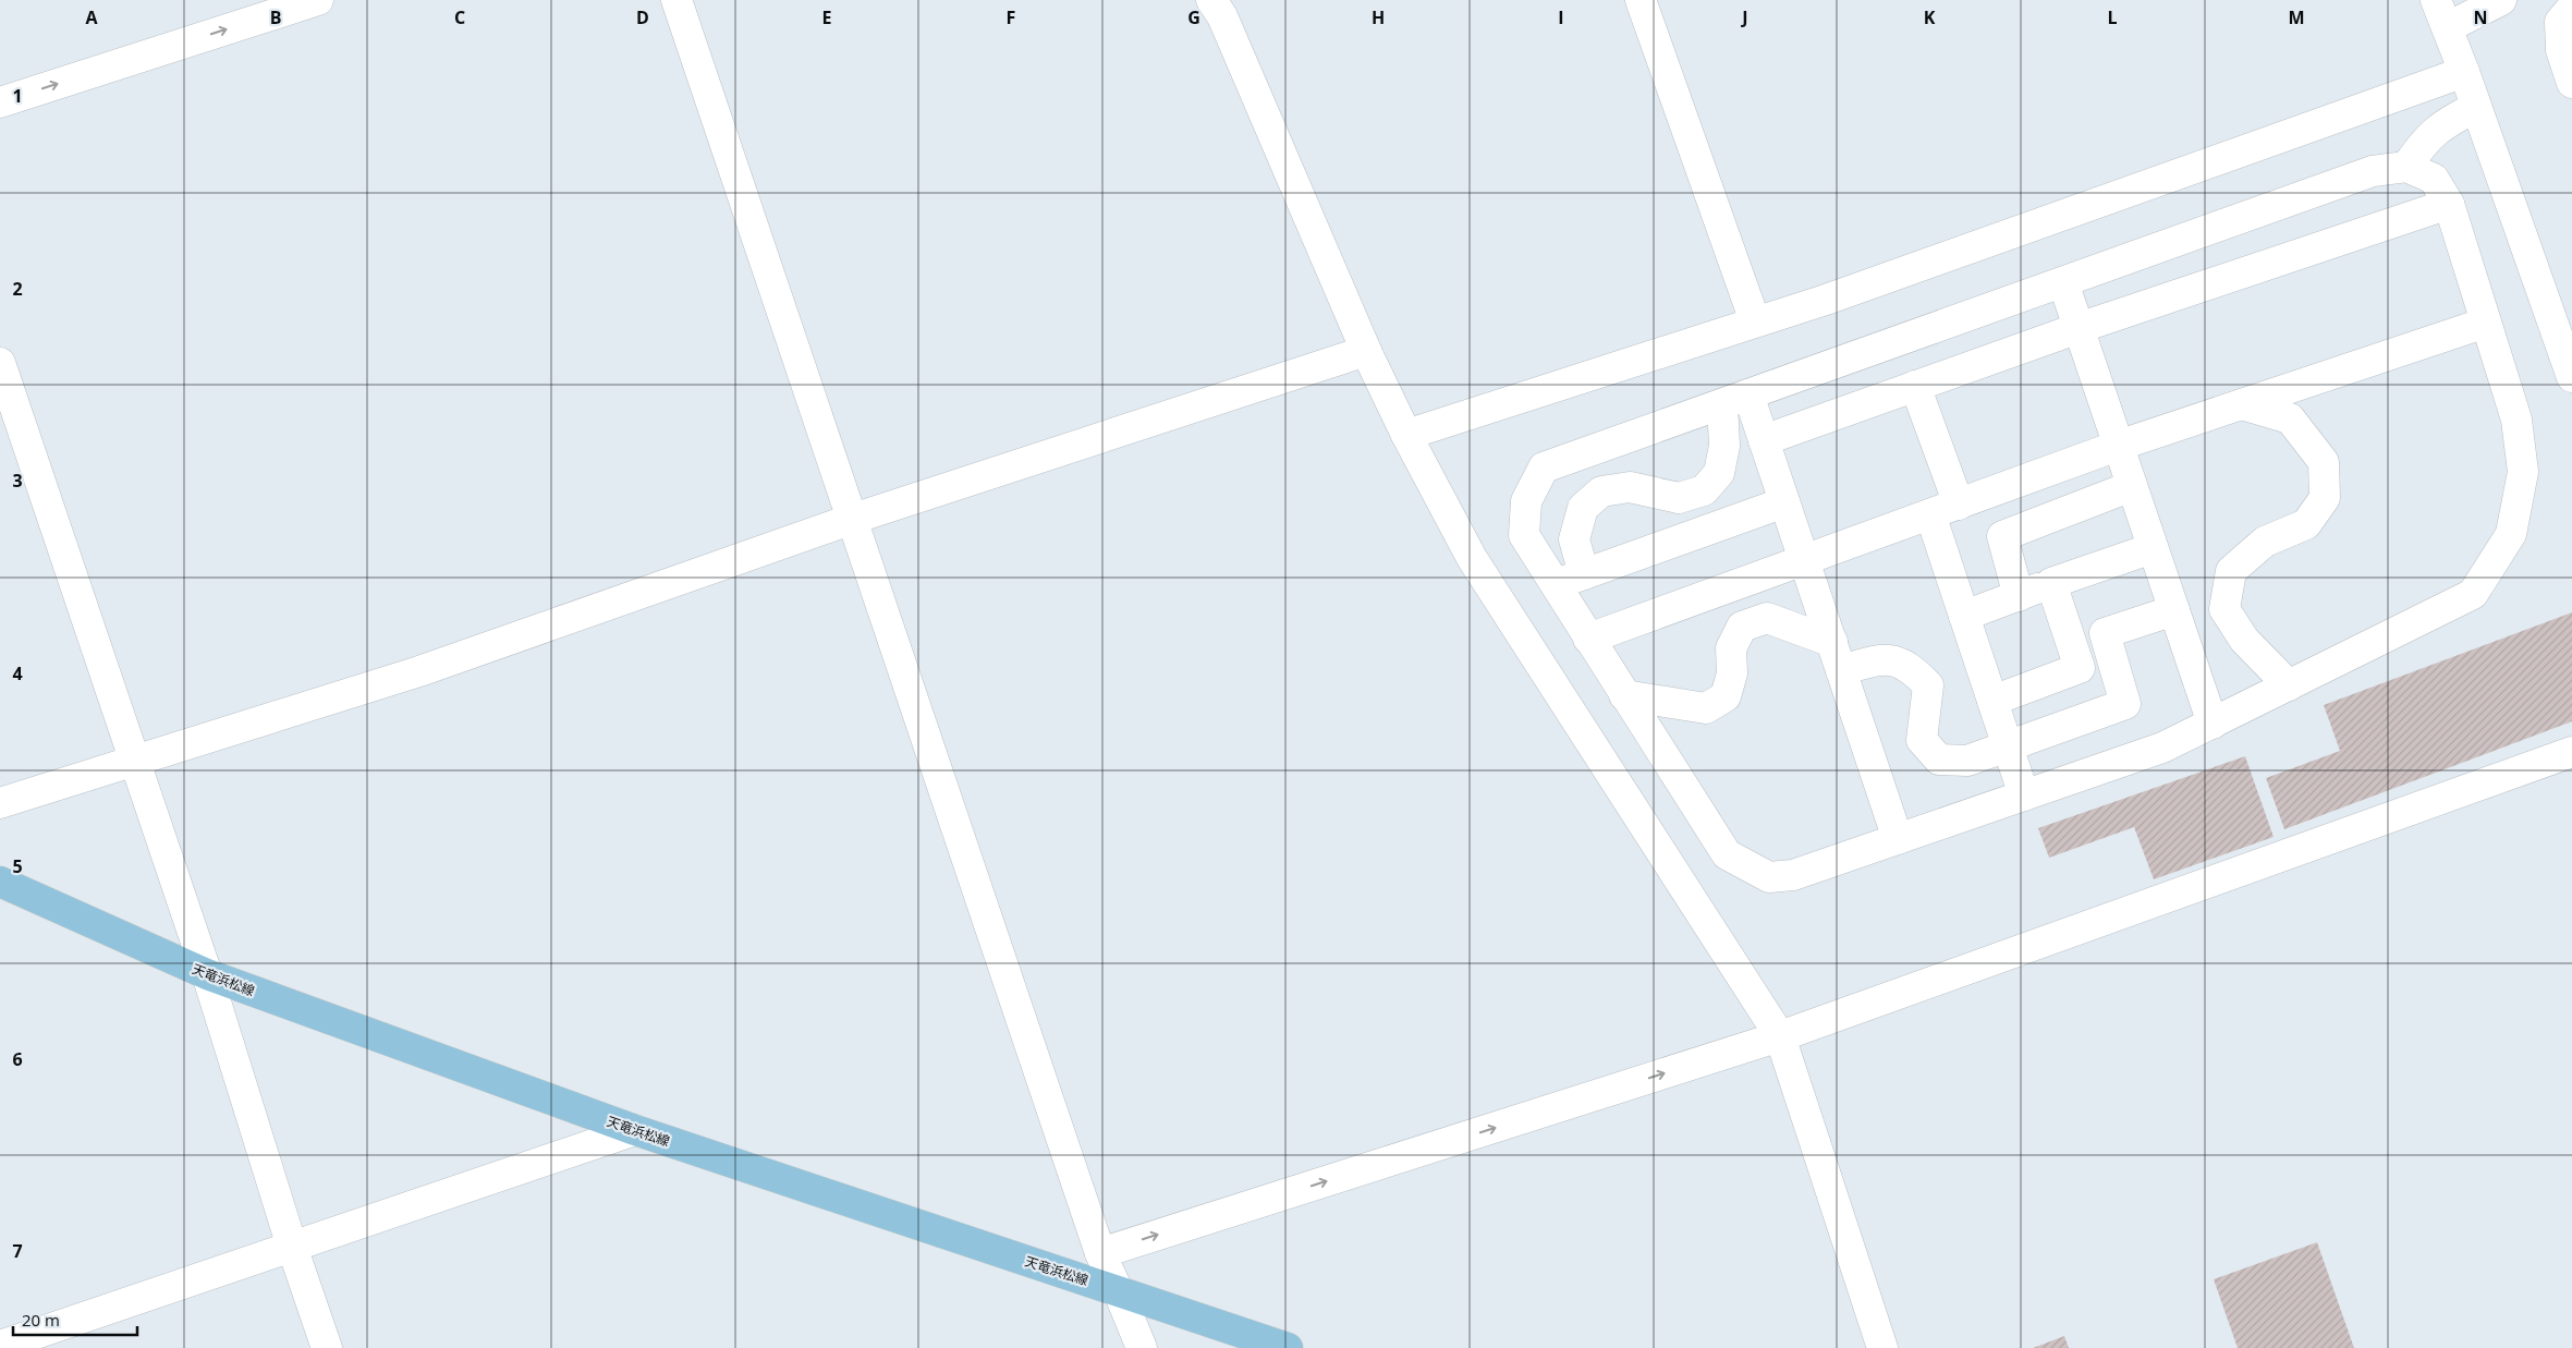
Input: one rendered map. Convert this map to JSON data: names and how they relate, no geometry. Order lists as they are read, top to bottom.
{
  "streets": {
    "main road": ["天竜浜松線"]
  },
  "scale_bar": "20 m",
  "grid": {
    "columns": [
      "A",
      "B",
      "C",
      "D",
      "E",
      "F",
      "G",
      "H",
      "I",
      "J",
      "K",
      "L",
      "M",
      "N"
    ],
    "rows": [
      "1",
      "2",
      "3",
      "4",
      "5",
      "6",
      "7"
    ]
  }
}
